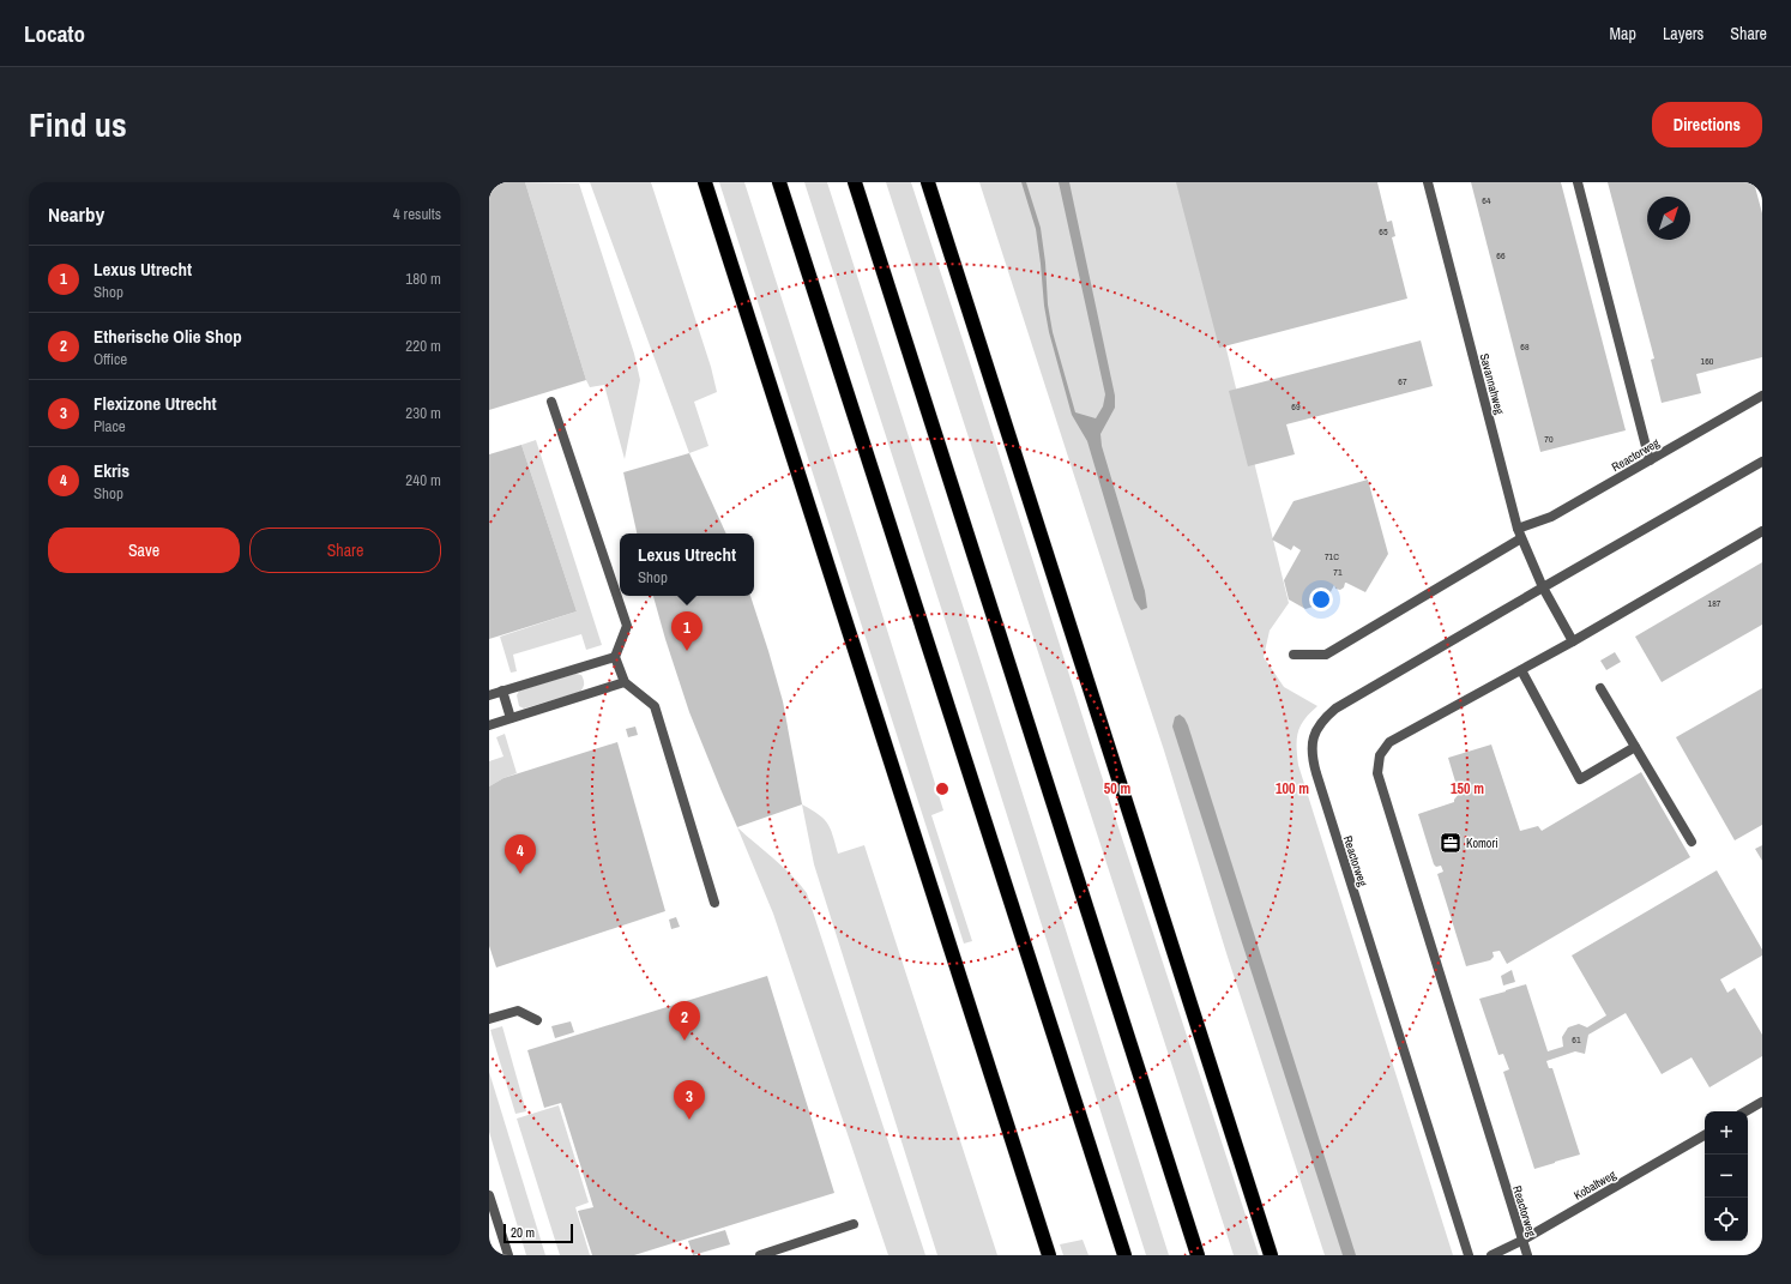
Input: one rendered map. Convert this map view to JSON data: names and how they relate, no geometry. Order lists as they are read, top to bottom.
{
  "streets": {
    "street": ["Savannahweg", "Reactorweg", "Kobaltweg"]
  },
  "crossings": [
    ["Savannahweg", "Reactorweg"],
    ["Reactorweg", "Kobaltweg"]
  ],
  "places": {
    "office": ["Komori"]
  },
  "house_numbers": [
    "64",
    "65",
    "66",
    "68",
    "160",
    "67",
    "69",
    "70",
    "71C",
    "71",
    "187",
    "61"
  ],
  "scale_bar": "20 m",
  "north": "top right",
  "page": {
    "header": "Locato",
    "nav": ["Map", "Layers", "Share"],
    "title": "Find us",
    "buttons": [
      "Directions",
      ["Save", "Share"]
    ],
    "heading": ["Nearby", "4 results"],
    "list": [
      {
        "mark": "1",
        "name": "Lexus Utrecht",
        "note": "Shop",
        "value": "180 m"
      },
      {
        "mark": "2",
        "name": "Etherische Olie Shop",
        "note": "Office",
        "value": "220 m"
      },
      {
        "mark": "3",
        "name": "Flexizone Utrecht",
        "note": "Place",
        "value": "230 m"
      },
      {
        "mark": "4",
        "name": "Ekris",
        "note": "Shop",
        "value": "240 m"
      }
    ],
    "popup": ["Lexus Utrecht", "Shop"],
    "pins": [
      "1",
      "4",
      "2",
      "3"
    ],
    "map_buttons": ["+", "−"],
    "scale": "20 m"
  },
  "rings": ["50 m", "100 m", "150 m"]
}
